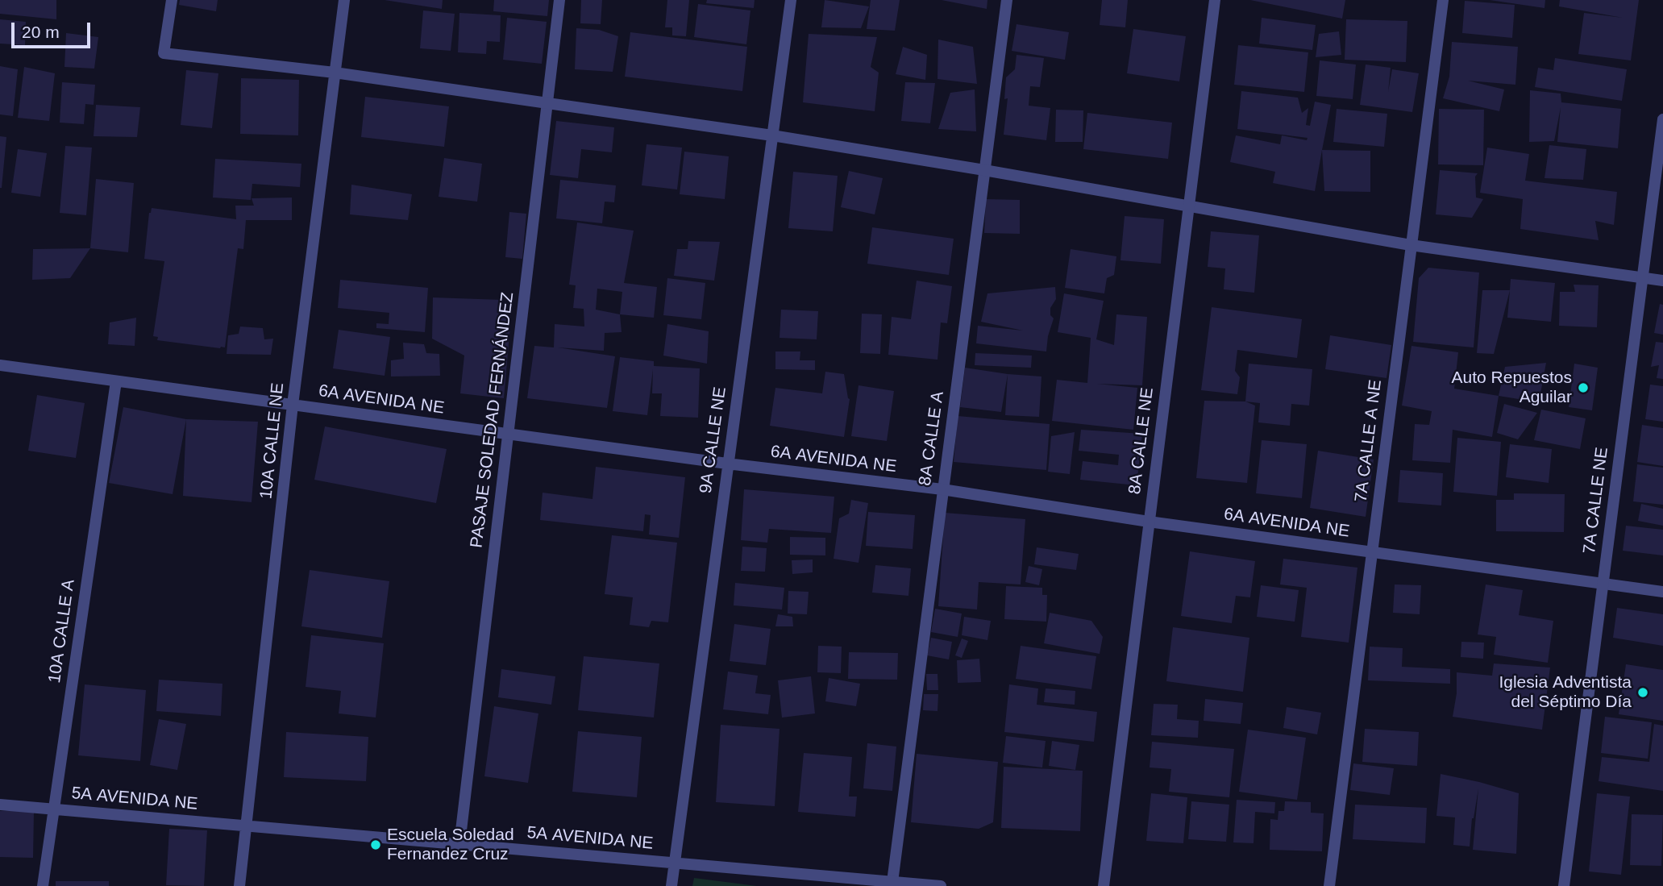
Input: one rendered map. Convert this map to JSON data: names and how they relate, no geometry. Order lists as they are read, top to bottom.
{
  "streets": {
    "street": [
      "6A AVENIDA NE",
      "PASAJE SOLEDAD FERNÁNDEZ",
      "8A CALLE A",
      "9A CALLE NE",
      "10A CALLE NE",
      "8A CALLE NE",
      "7A CALLE A NE",
      "7A CALLE NE",
      "10A CALLE A",
      "5A AVENIDA NE"
    ]
  },
  "crossings": [
    ["6A AVENIDA NE", "PASAJE SOLEDAD FERNÁNDEZ"],
    ["6A AVENIDA NE", "8A CALLE A"],
    ["6A AVENIDA NE", "9A CALLE NE"],
    ["6A AVENIDA NE", "10A CALLE NE"],
    ["6A AVENIDA NE", "8A CALLE NE"],
    ["6A AVENIDA NE", "7A CALLE A NE"],
    ["6A AVENIDA NE", "7A CALLE NE"],
    ["6A AVENIDA NE", "10A CALLE A"],
    ["PASAJE SOLEDAD FERNÁNDEZ", "5A AVENIDA NE"],
    ["8A CALLE A", "5A AVENIDA NE"],
    ["9A CALLE NE", "5A AVENIDA NE"],
    ["10A CALLE NE", "5A AVENIDA NE"],
    ["10A CALLE A", "5A AVENIDA NE"]
  ],
  "places": ["Auto Repuestos Aguilar", "Iglesia Adventista del Séptimo Día", "Escuela Soledad Fernandez Cruz"],
  "scale_bar": "20 m"
}
